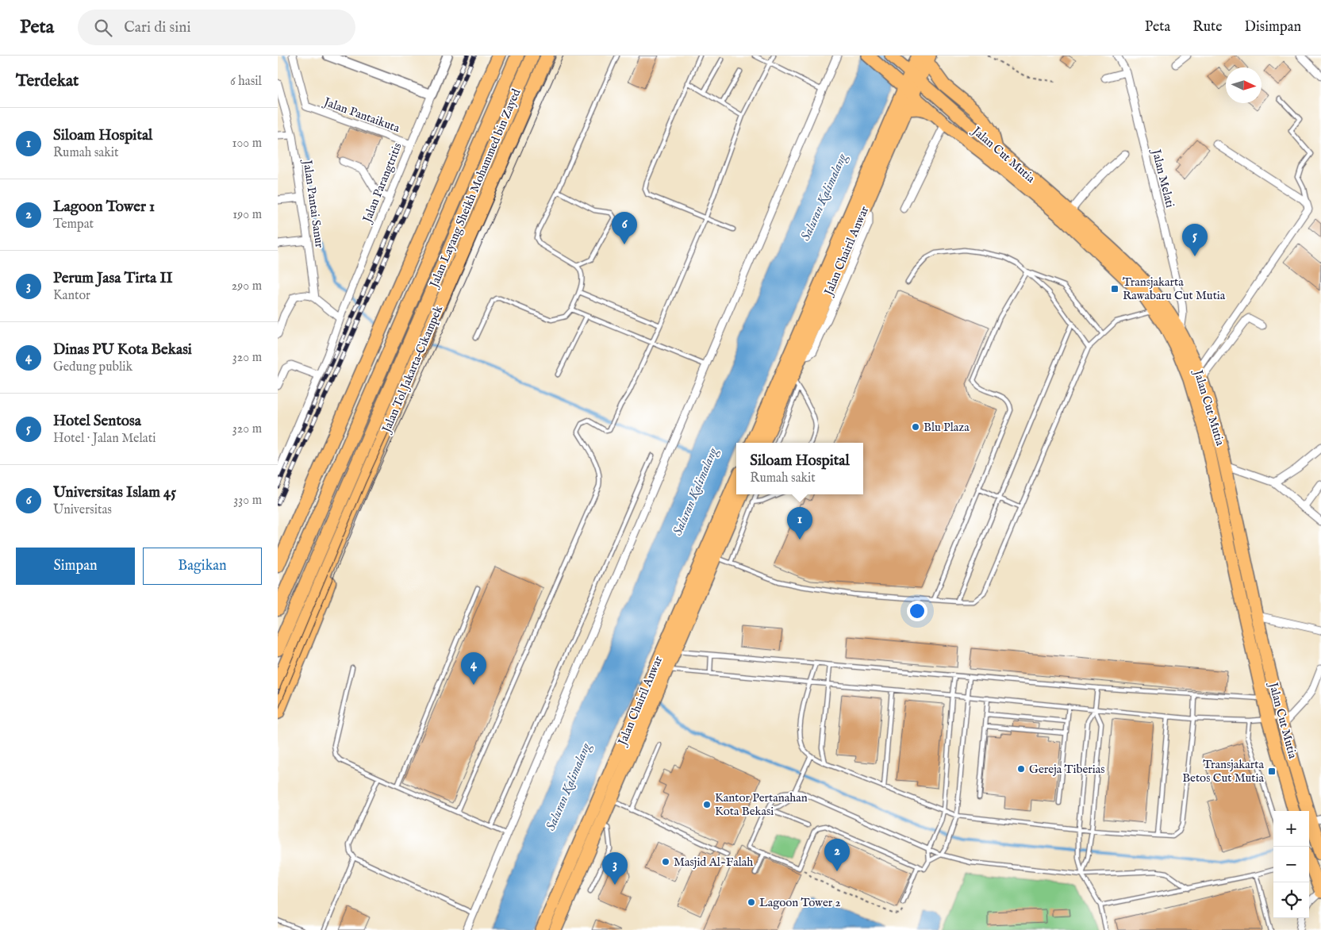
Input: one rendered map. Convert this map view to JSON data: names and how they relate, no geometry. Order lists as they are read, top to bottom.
{
  "streets": {
    "highway": ["Jalan Layang Sheikh Mohammed bin Zayed", "Jalan Tol Jakarta–Cikampek"],
    "main road": ["Jalan Cut Mutia", "Jalan Chairil Anwar"],
    "street": [
      "Jalan Pantaikuta",
      "Jalan Melati",
      "Jalan Parangtritis",
      "Jalan Pantai Sanur"
    ]
  },
  "crossings": [
    ["Jalan Pantaikuta", "Jalan Parangtritis"],
    ["Jalan Cut Mutia", "Jalan Melati"],
    ["Jalan Cut Mutia", "Jalan Chairil Anwar"]
  ],
  "water": ["Saluran Kalimalang"],
  "places": {
    "transit": ["Transjakarta Rawabaru Cut Mutia", "Transjakarta Betos Cut Mutia"],
    "other": [
      "Blu Plaza",
      "Gereja Tiberias",
      "Kantor Pertanahan Kota Bekasi",
      "Masjid Al-Falah",
      "Lagoon Tower 2"
    ]
  },
  "north": "right",
  "page": {
    "header": "Peta",
    "search": "Cari di sini",
    "nav": ["Peta", "Rute", "Disimpan"],
    "heading": ["Terdekat", "6 hasil"],
    "list": [
      {
        "mark": "1",
        "name": "Siloam Hospital",
        "note": "Rumah sakit",
        "value": "100 m"
      },
      {
        "mark": "2",
        "name": "Lagoon Tower 1",
        "note": "Tempat",
        "value": "190 m"
      },
      {
        "mark": "3",
        "name": "Perum Jasa Tirta II",
        "note": "Kantor",
        "value": "290 m"
      },
      {
        "mark": "4",
        "name": "Dinas PU Kota Bekasi",
        "note": "Gedung publik",
        "value": "320 m"
      },
      {
        "mark": "5",
        "name": "Hotel Sentosa",
        "note": "Hotel · Jalan Melati",
        "value": "320 m"
      },
      {
        "mark": "6",
        "name": "Universitas Islam 45",
        "note": "Universitas",
        "value": "330 m"
      }
    ],
    "pins": [
      "6",
      "5",
      "1",
      "4",
      "2",
      "3"
    ],
    "popup": ["Siloam Hospital", "Rumah sakit"],
    "buttons": ["Simpan", "Bagikan"],
    "map_buttons": ["+", "−"]
  }
}
